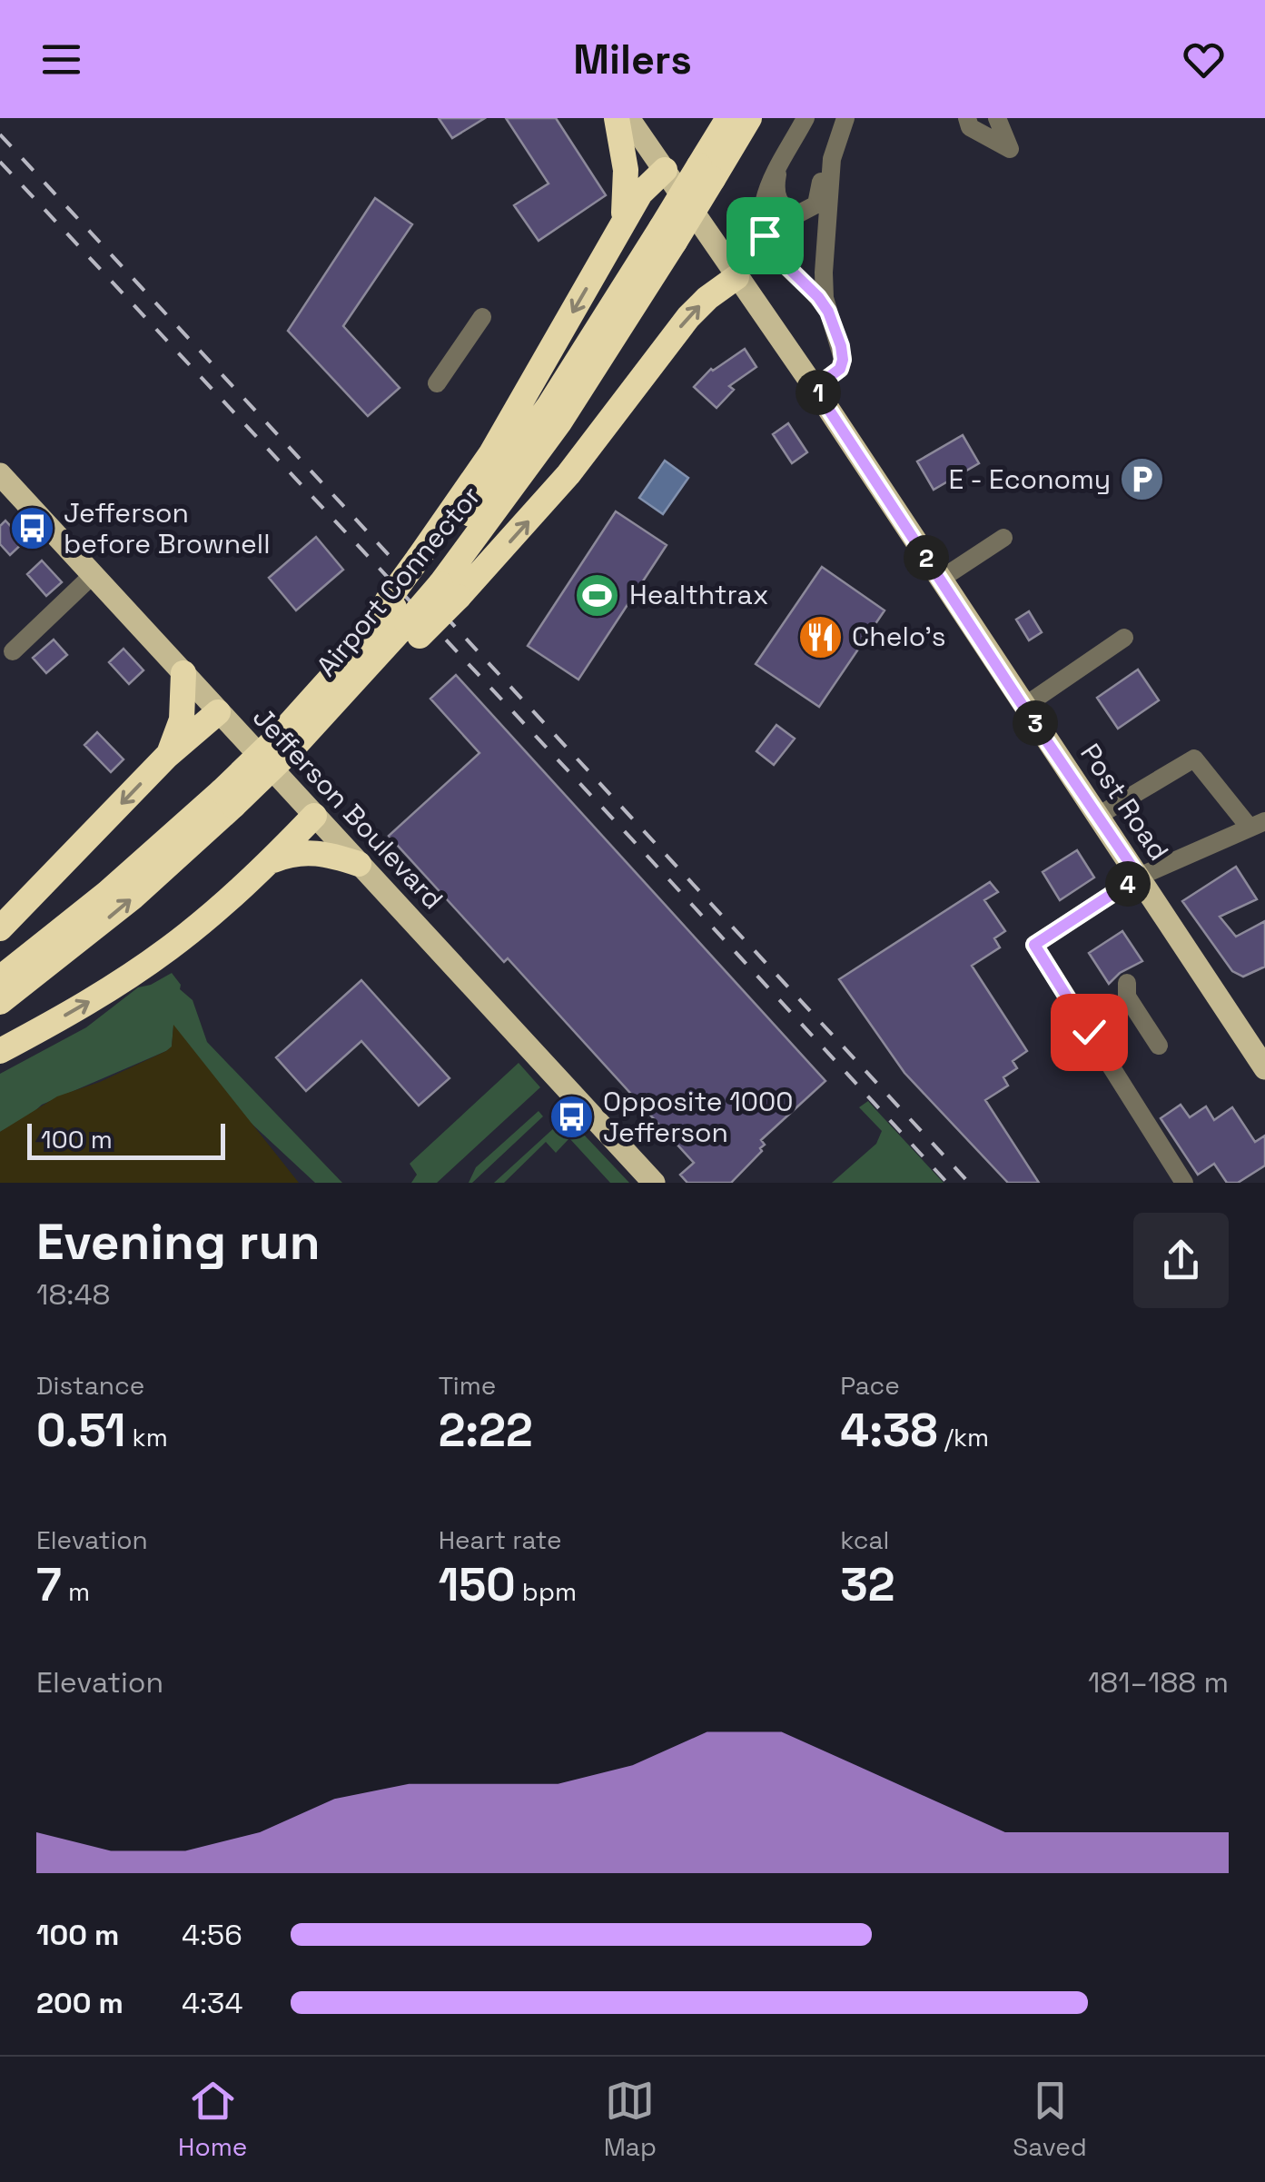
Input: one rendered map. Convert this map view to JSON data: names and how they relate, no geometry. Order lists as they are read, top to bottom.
{
  "streets": {
    "highway": ["Airport Connector"],
    "main road": ["Post Road", "Jefferson Boulevard"]
  },
  "places": {
    "parking": ["E - Economy"],
    "bus stop": ["Jefferson before Brownell", "Opposite 1000 Jefferson"],
    "sports": ["Healthtrax"],
    "restaurant": ["Chelo's"]
  },
  "scale_bar": "100 m",
  "page": {
    "header": "Milers",
    "pins": [
      "1",
      "2",
      "3",
      "4"
    ],
    "scale": "100 m",
    "heading": ["Evening run", "18:48"],
    "stats": [
      ["Distance", "0.51 km"],
      ["Time", "2:22"],
      ["Pace", "4:38 /km"],
      ["Elevation", "7 m"],
      ["Heart rate", "150 bpm"],
      ["kcal", "32"]
    ],
    "chart": ["Elevation", "181–188 m"],
    "list": [
      {
        "name": "100 m",
        "note": "4:56"
      },
      {
        "name": "200 m",
        "note": "4:34"
      }
    ],
    "tabs": ["Home", "Map", "Saved"]
  }
}
